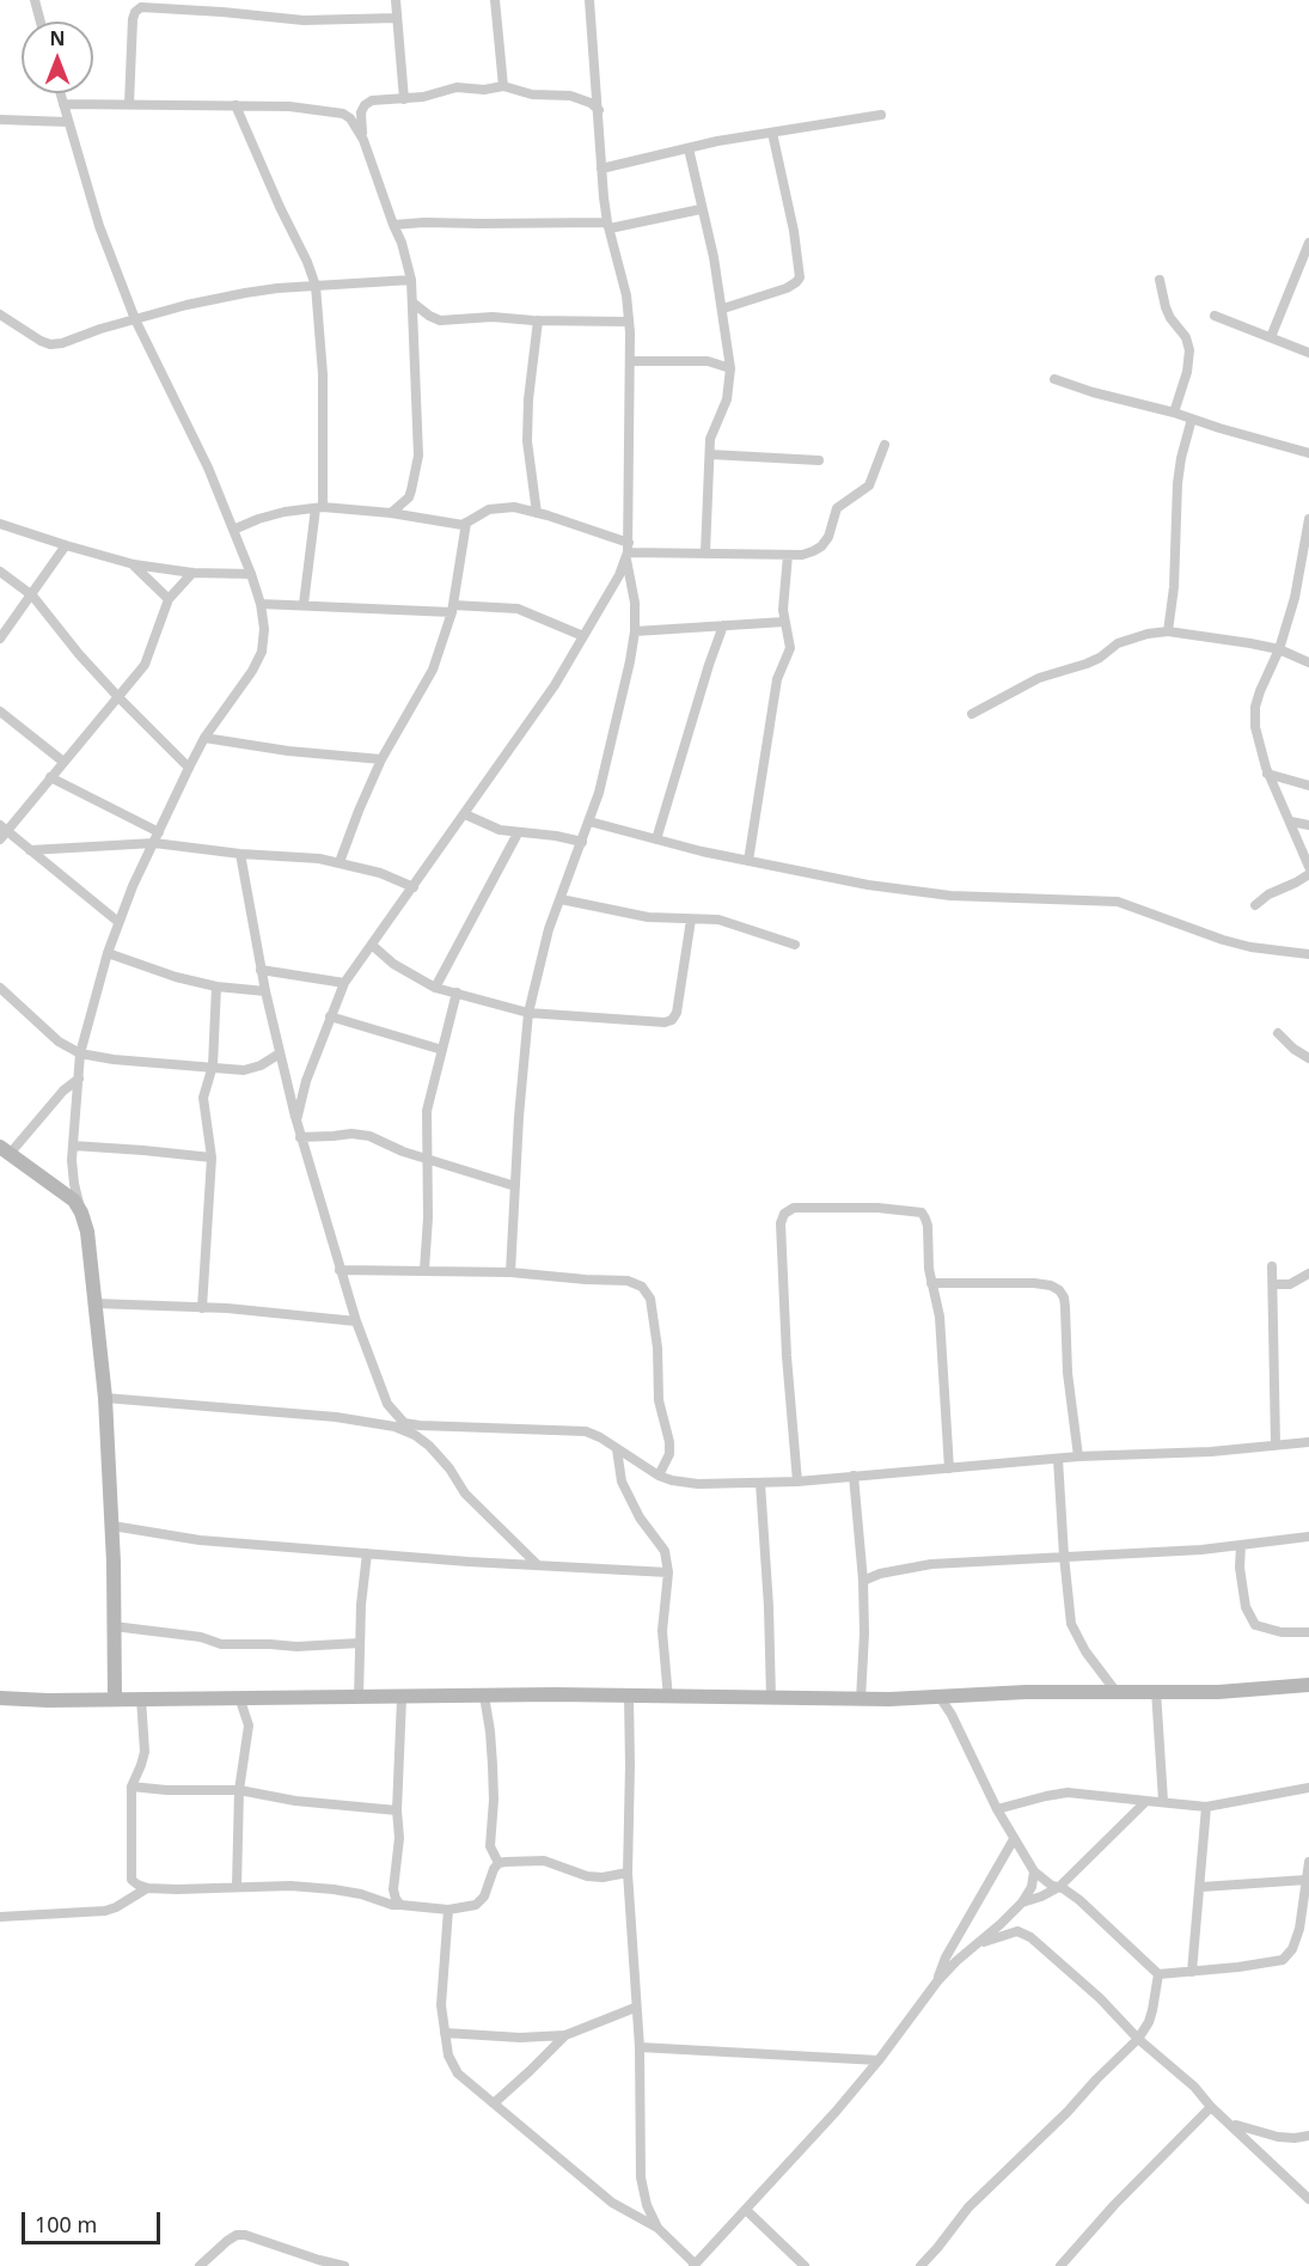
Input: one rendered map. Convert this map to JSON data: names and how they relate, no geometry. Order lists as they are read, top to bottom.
{
  "scale_bar": "100 m",
  "north": "top"
}
